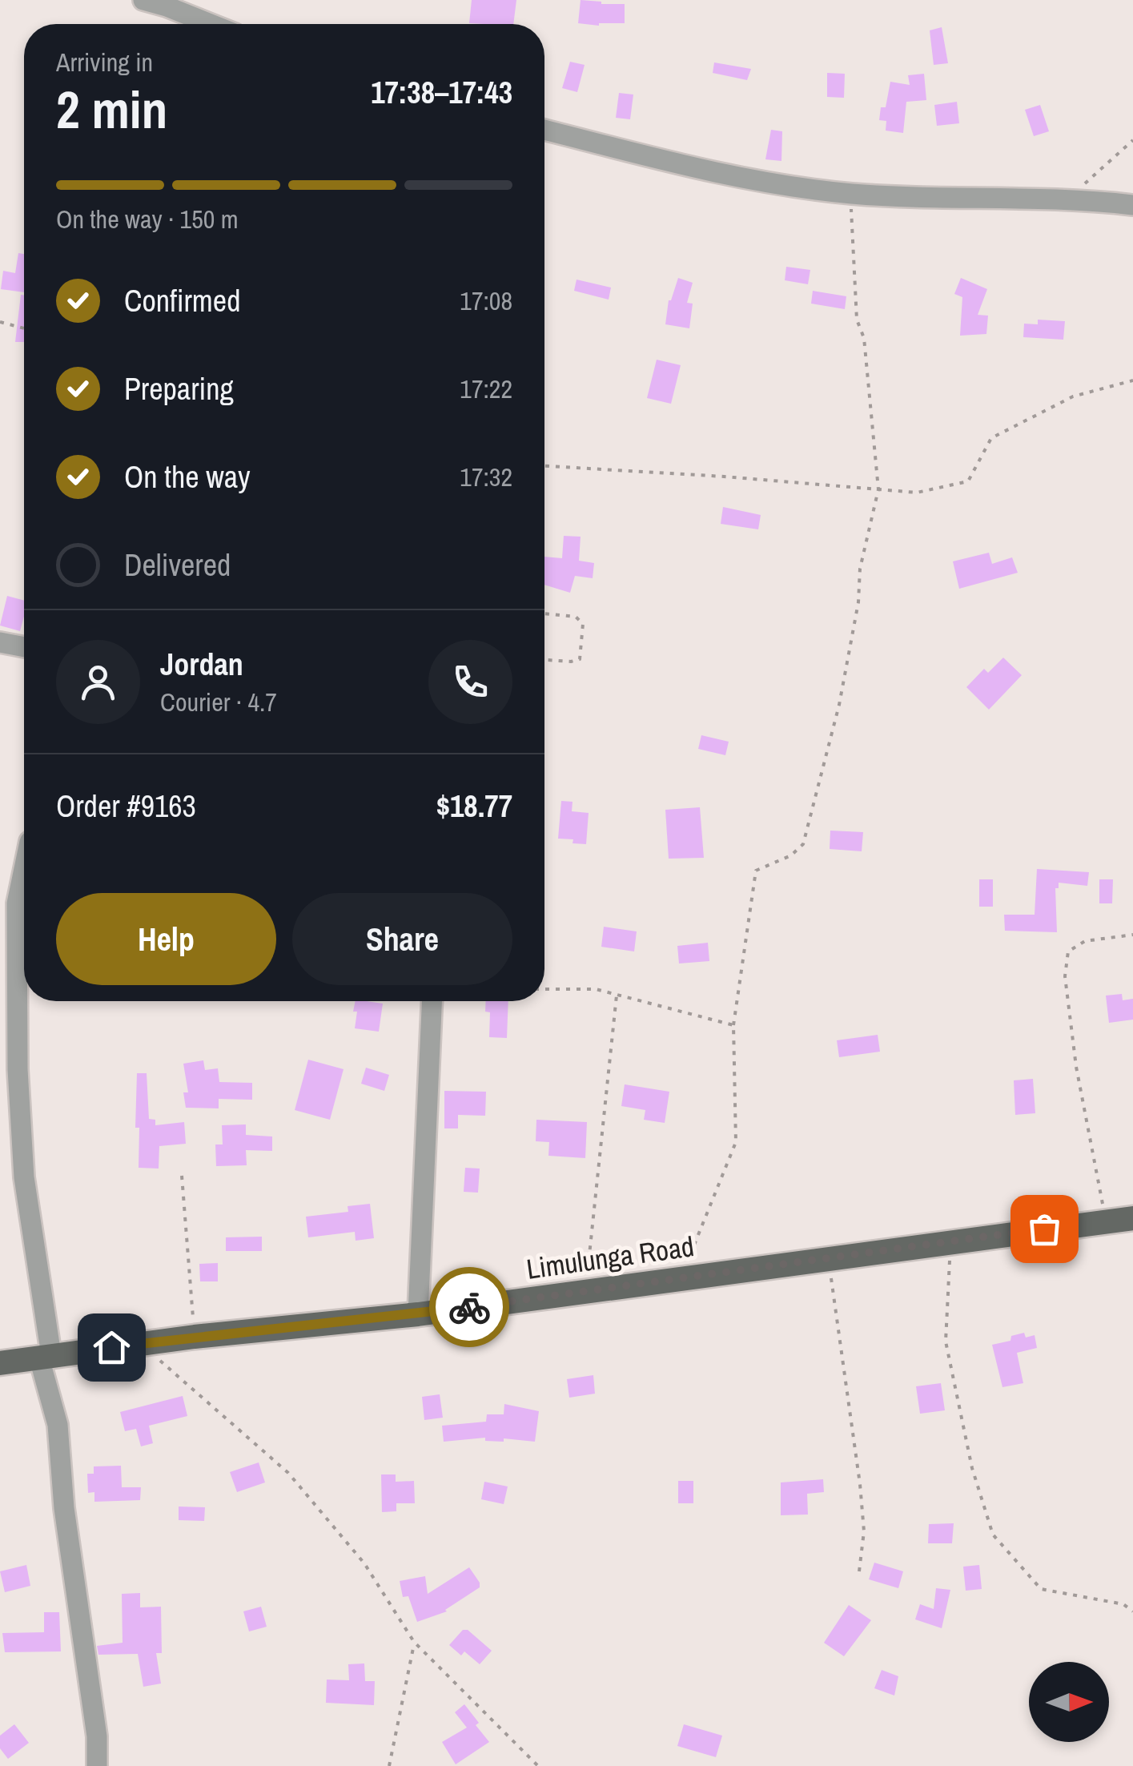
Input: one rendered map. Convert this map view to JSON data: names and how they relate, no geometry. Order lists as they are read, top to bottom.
{
  "streets": {
    "main road": ["Limulunga Road"]
  },
  "north": "right",
  "page": {
    "heading": ["2 min", "Arriving in", "17:38–17:43"],
    "panel": [
      "Jordan",
      "Courier · 4.7",
      "Order #9163",
      "$18.77"
    ],
    "bar": "On the way · 150 m",
    "list": [
      ["Confirmed", "17:08"],
      ["Preparing", "17:22"],
      ["On the way", "17:32"],
      "Delivered"
    ],
    "buttons": ["Help", "Share"]
  }
}
